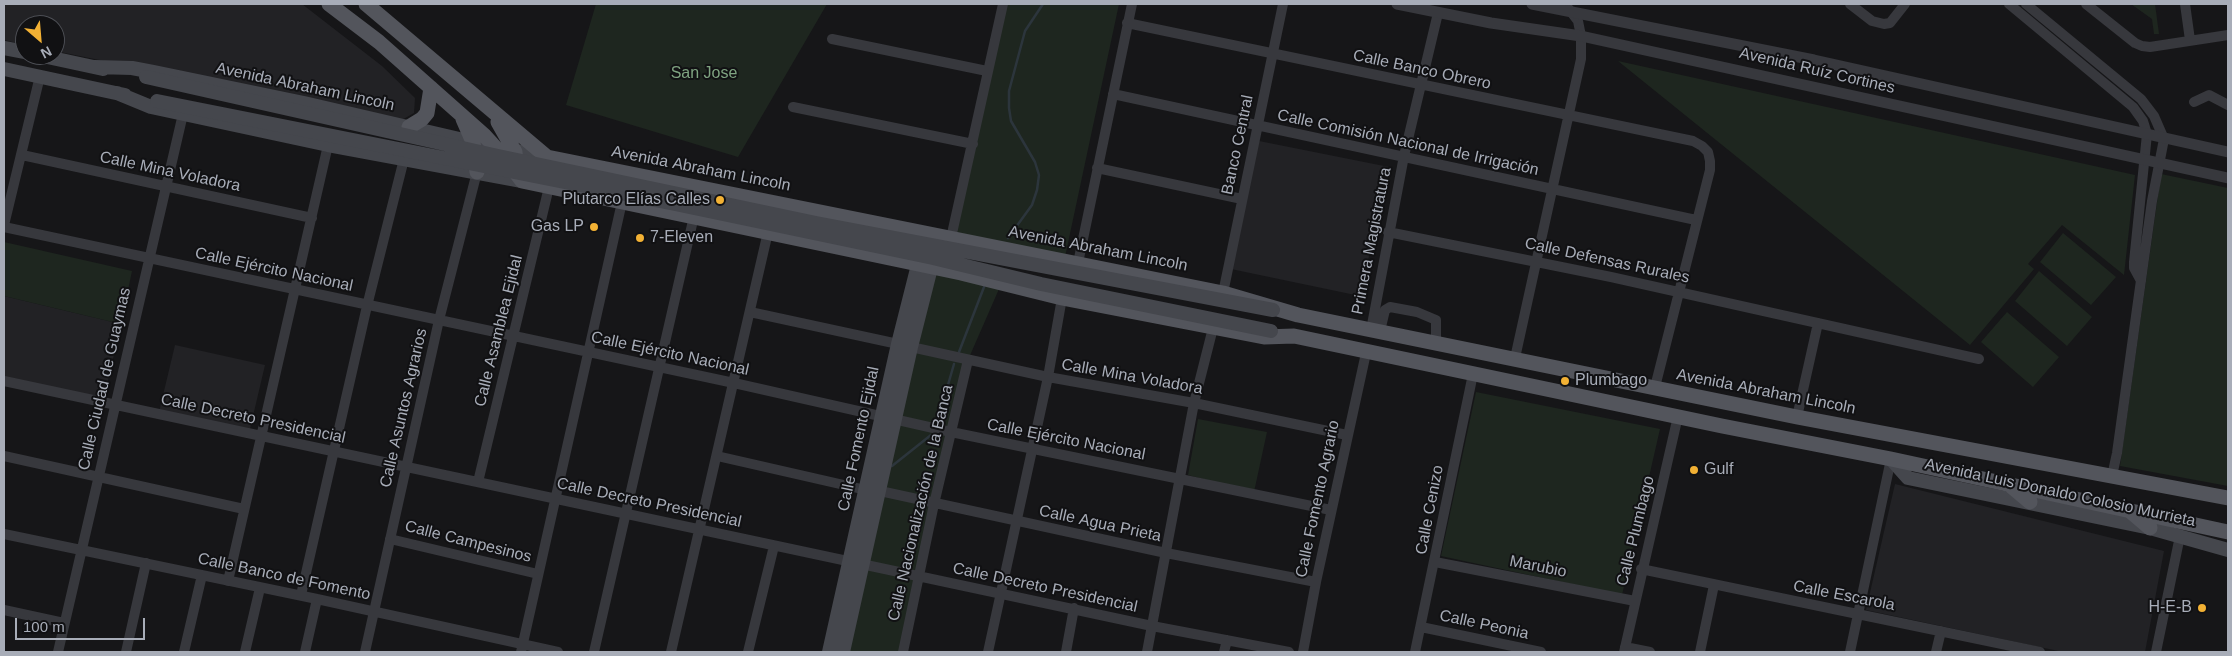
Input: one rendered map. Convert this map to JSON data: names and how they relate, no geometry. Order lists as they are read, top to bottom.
{
  "streets": {
    "main road": ["Avenida Abraham Lincoln", "Calle Fomento Ejidal", "Avenida Luis Donaldo Colosio Murrieta"],
    "street": [
      "Calle Banco Obrero",
      "Avenida Ruíz Cortines",
      "Calle Comisión Nacional de Irrigación",
      "Banco Central",
      "Calle Mina Voladora",
      "Primera Magistratura",
      "Calle Defensas Rurales",
      "Calle Ejército Nacional",
      "Calle Asamblea Ejidal",
      "Calle Ciudad de Guaymas",
      "Calle Asuntos Agrarios",
      "Calle Decreto Presidencial",
      "Calle Fomento Agrario",
      "Calle Nacionalización de la Banca",
      "Calle Cenizo",
      "Calle Agua Prieta",
      "Calle Plumbago",
      "Calle Campesinos",
      "Marubio",
      "Calle Banco de Fomento",
      "Calle Escarola",
      "Calle Peonia"
    ]
  },
  "crossings": [
    ["Calle Banco Obrero", "Calle Comisión Nacional de Irrigación"],
    ["Calle Banco Obrero", "Banco Central"],
    ["Calle Banco Obrero", "Primera Magistratura"],
    ["Avenida Ruíz Cortines", "Primera Magistratura"],
    ["Avenida Abraham Lincoln", "Banco Central"],
    ["Avenida Abraham Lincoln", "Primera Magistratura"],
    ["Avenida Abraham Lincoln", "Calle Fomento Ejidal"],
    ["Calle Comisión Nacional de Irrigación", "Banco Central"],
    ["Calle Comisión Nacional de Irrigación", "Primera Magistratura"],
    ["Calle Mina Voladora", "Calle Ciudad de Guaymas"],
    ["Calle Mina Voladora", "Calle Fomento Ejidal"],
    ["Calle Mina Voladora", "Calle Fomento Agrario"],
    ["Calle Mina Voladora", "Calle Nacionalización de la Banca"],
    ["Primera Magistratura", "Calle Defensas Rurales"],
    ["Calle Ejército Nacional", "Calle Asamblea Ejidal"],
    ["Calle Ejército Nacional", "Calle Ciudad de Guaymas"],
    ["Calle Ejército Nacional", "Calle Asuntos Agrarios"],
    ["Calle Ejército Nacional", "Calle Fomento Ejidal"],
    ["Calle Ejército Nacional", "Calle Fomento Agrario"],
    ["Calle Ejército Nacional", "Calle Nacionalización de la Banca"],
    ["Calle Asamblea Ejidal", "Calle Decreto Presidencial"],
    ["Calle Ciudad de Guaymas", "Calle Decreto Presidencial"],
    ["Calle Ciudad de Guaymas", "Calle Banco de Fomento"],
    ["Calle Asuntos Agrarios", "Calle Decreto Presidencial"],
    ["Calle Asuntos Agrarios", "Calle Campesinos"],
    ["Calle Asuntos Agrarios", "Calle Banco de Fomento"],
    ["Calle Decreto Presidencial", "Calle Fomento Ejidal"],
    ["Calle Decreto Presidencial", "Calle Nacionalización de la Banca"],
    ["Calle Fomento Ejidal", "Calle Agua Prieta"],
    ["Calle Fomento Agrario", "Calle Agua Prieta"],
    ["Calle Nacionalización de la Banca", "Calle Agua Prieta"],
    ["Calle Cenizo", "Marubio"],
    ["Calle Cenizo", "Calle Peonia"],
    ["Calle Plumbago", "Marubio"],
    ["Calle Plumbago", "Calle Escarola"]
  ],
  "parks": ["San Jose"],
  "places": [
    "Plutarco Elías Calles",
    "Gas LP",
    "7-Eleven",
    "Plumbago",
    "Gulf",
    "H-E-B"
  ],
  "scale_bar": "100 m",
  "north": "bottom right"
}
